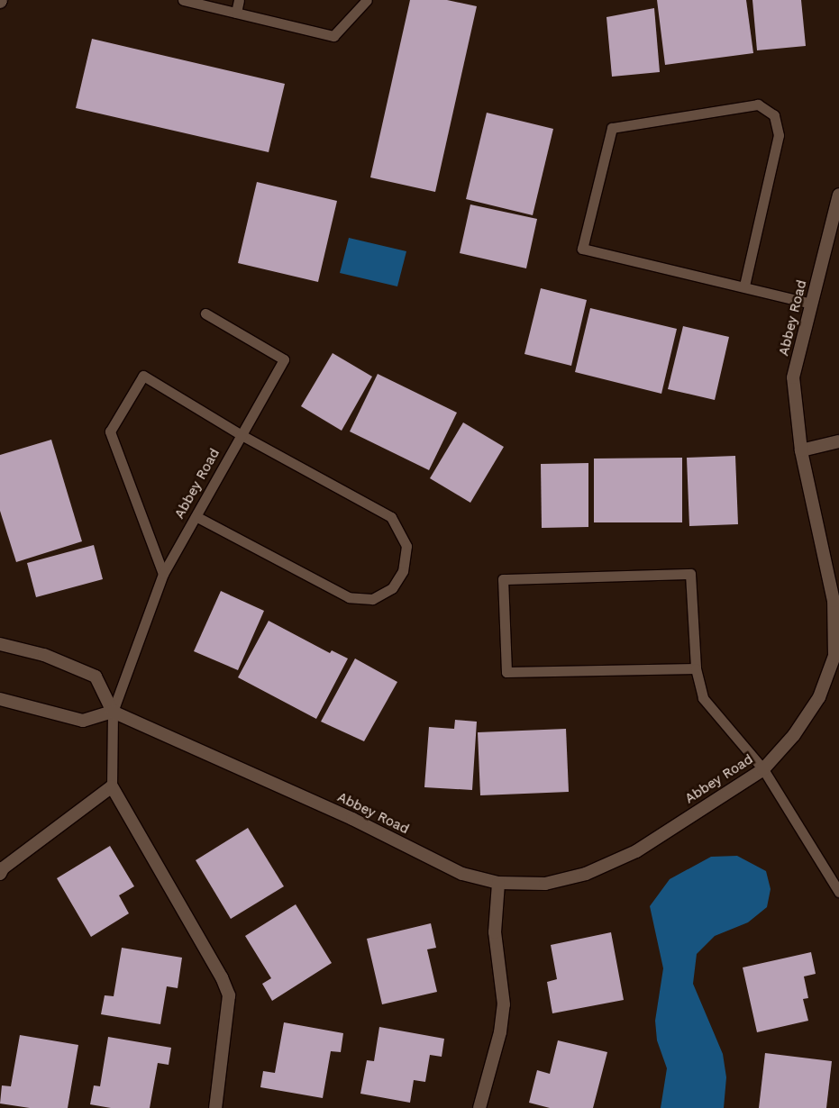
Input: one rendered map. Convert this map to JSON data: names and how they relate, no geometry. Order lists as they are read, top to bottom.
{
  "streets": {
    "street": ["Abbey Road"]
  }
}
